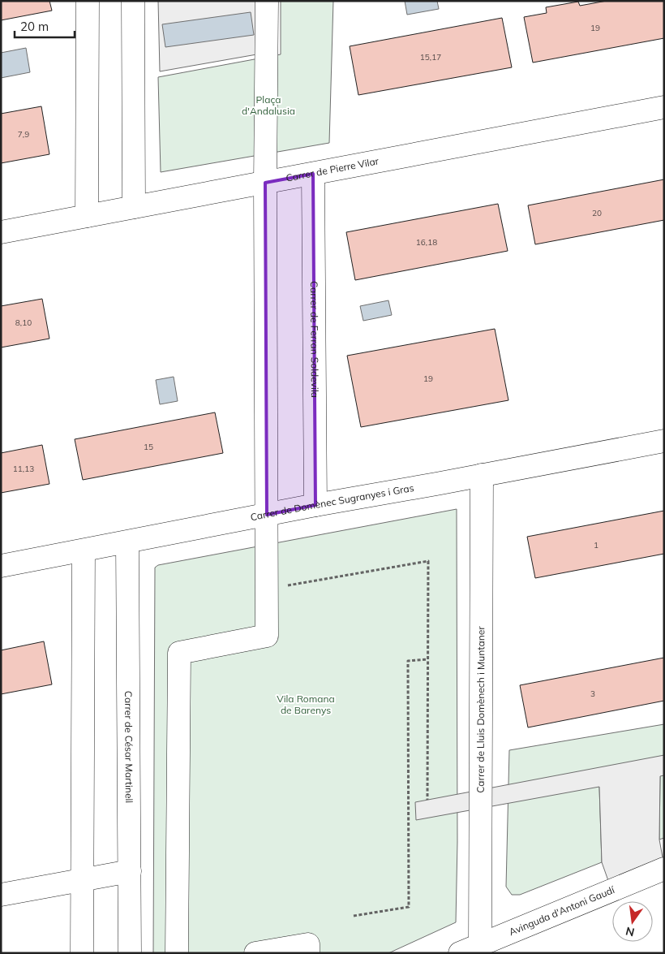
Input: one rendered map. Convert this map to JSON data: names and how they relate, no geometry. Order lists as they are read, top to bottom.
{
  "streets": {
    "street": [
      "Carrer de Pierre Vilar",
      "Carrer de Ferran Soldevila",
      "Carrer de Domènec Sugranyes i Gras",
      "Carrer de Lluis Domènech i Muntaner",
      "Carrer de César Martinell",
      "Avinguda d'Antoni Gaudí"
    ]
  },
  "crossings": [
    ["Carrer de Pierre Vilar", "Carrer de Ferran Soldevila"],
    ["Carrer de Ferran Soldevila", "Carrer de Domènec Sugranyes i Gras"],
    ["Carrer de Domènec Sugranyes i Gras", "Carrer de Lluis Domènech i Muntaner"],
    ["Carrer de Domènec Sugranyes i Gras", "Carrer de César Martinell"],
    ["Carrer de Lluis Domènech i Muntaner", "Avinguda d'Antoni Gaudí"]
  ],
  "parks": ["Plaça d'Andalusia", "Vila Romana de Barenys"],
  "house_numbers": [
    "19",
    "15,17",
    "7,9",
    "20",
    "16,18",
    "8,10",
    "19",
    "15",
    "11,13",
    "1",
    "3"
  ],
  "scale_bar": "20 m",
  "north": "bottom"
}
